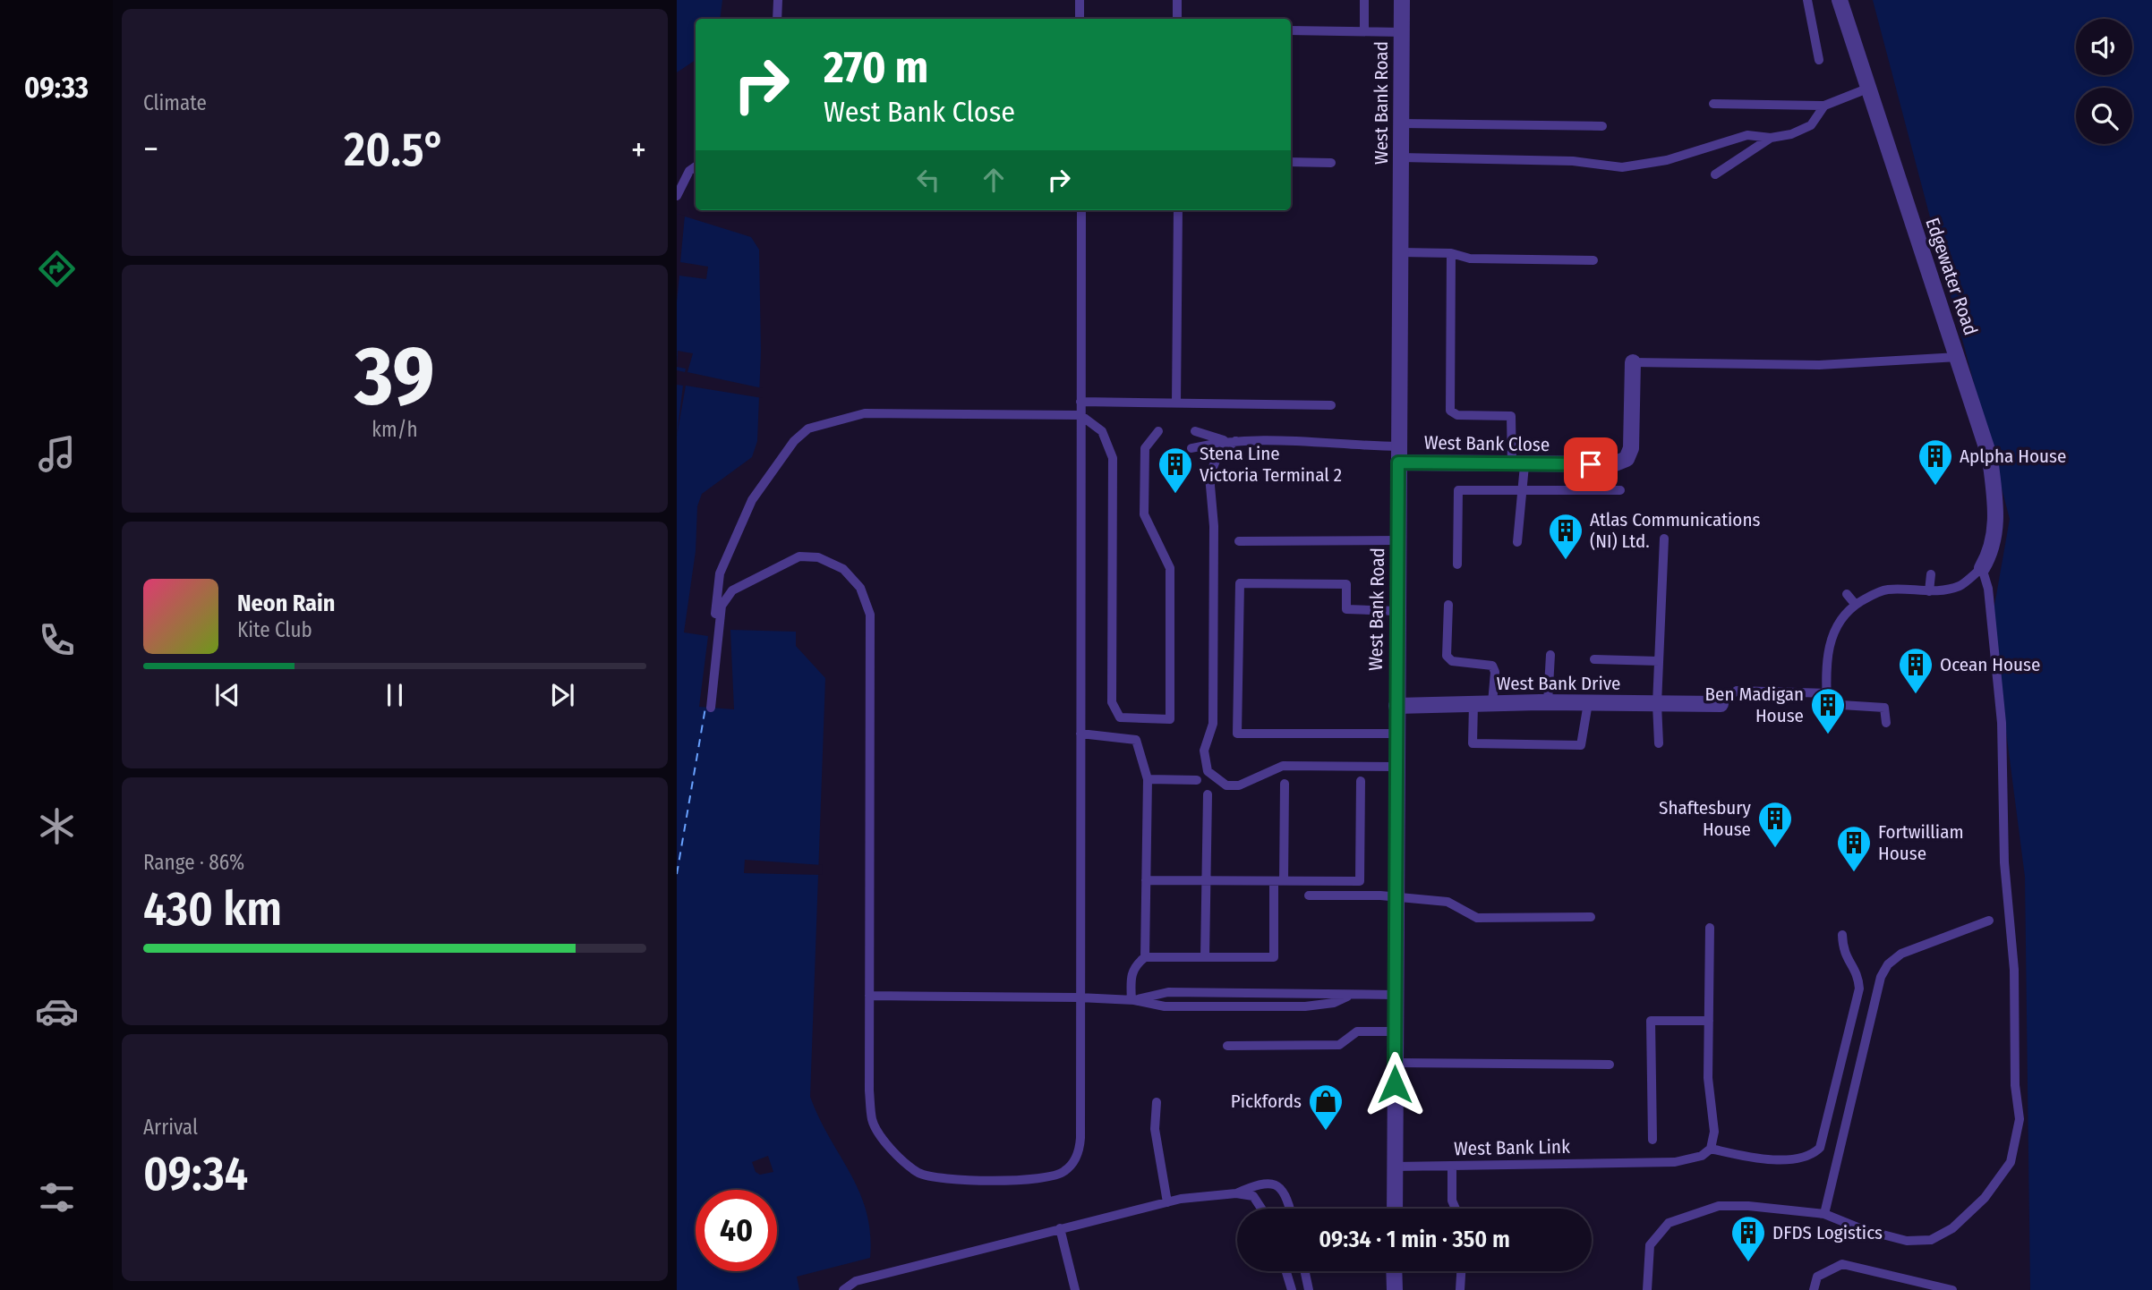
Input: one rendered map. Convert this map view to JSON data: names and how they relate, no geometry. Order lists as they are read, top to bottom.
{
  "streets": {
    "street": [
      "West Bank Road",
      "Edgewater Road",
      "West Bank Close",
      "West Bank Drive"
    ],
    "lane": ["West Bank Link"]
  },
  "crossings": [
    ["West Bank Road", "West Bank Close"],
    ["West Bank Road", "West Bank Drive"],
    ["West Bank Road", "West Bank Link"]
  ],
  "places": {
    "building": [
      "Aplpha House",
      "Stena Line Victoria Terminal 2",
      "Atlas Communications (NI) Ltd.",
      "Ocean House",
      "Ben Madigan House",
      "Shaftesbury House",
      "Fortwilliam House",
      "DFDS Logistics"
    ],
    "shop": ["Pickfords"]
  },
  "page": {
    "tabs": "09:33",
    "tile": [
      "Climate",
      ["39", "km/h"],
      ["Range · 86%", "430 km"],
      ["Arrival", "09:34"]
    ],
    "turn": ["270 m", "West Bank Close"],
    "heat": ["−", "20.5°", "+"],
    "song": ["Neon Rain", "Kite Club"],
    "limit": "40",
    "trip": "09:34 · 1 min · 350 m"
  }
}
